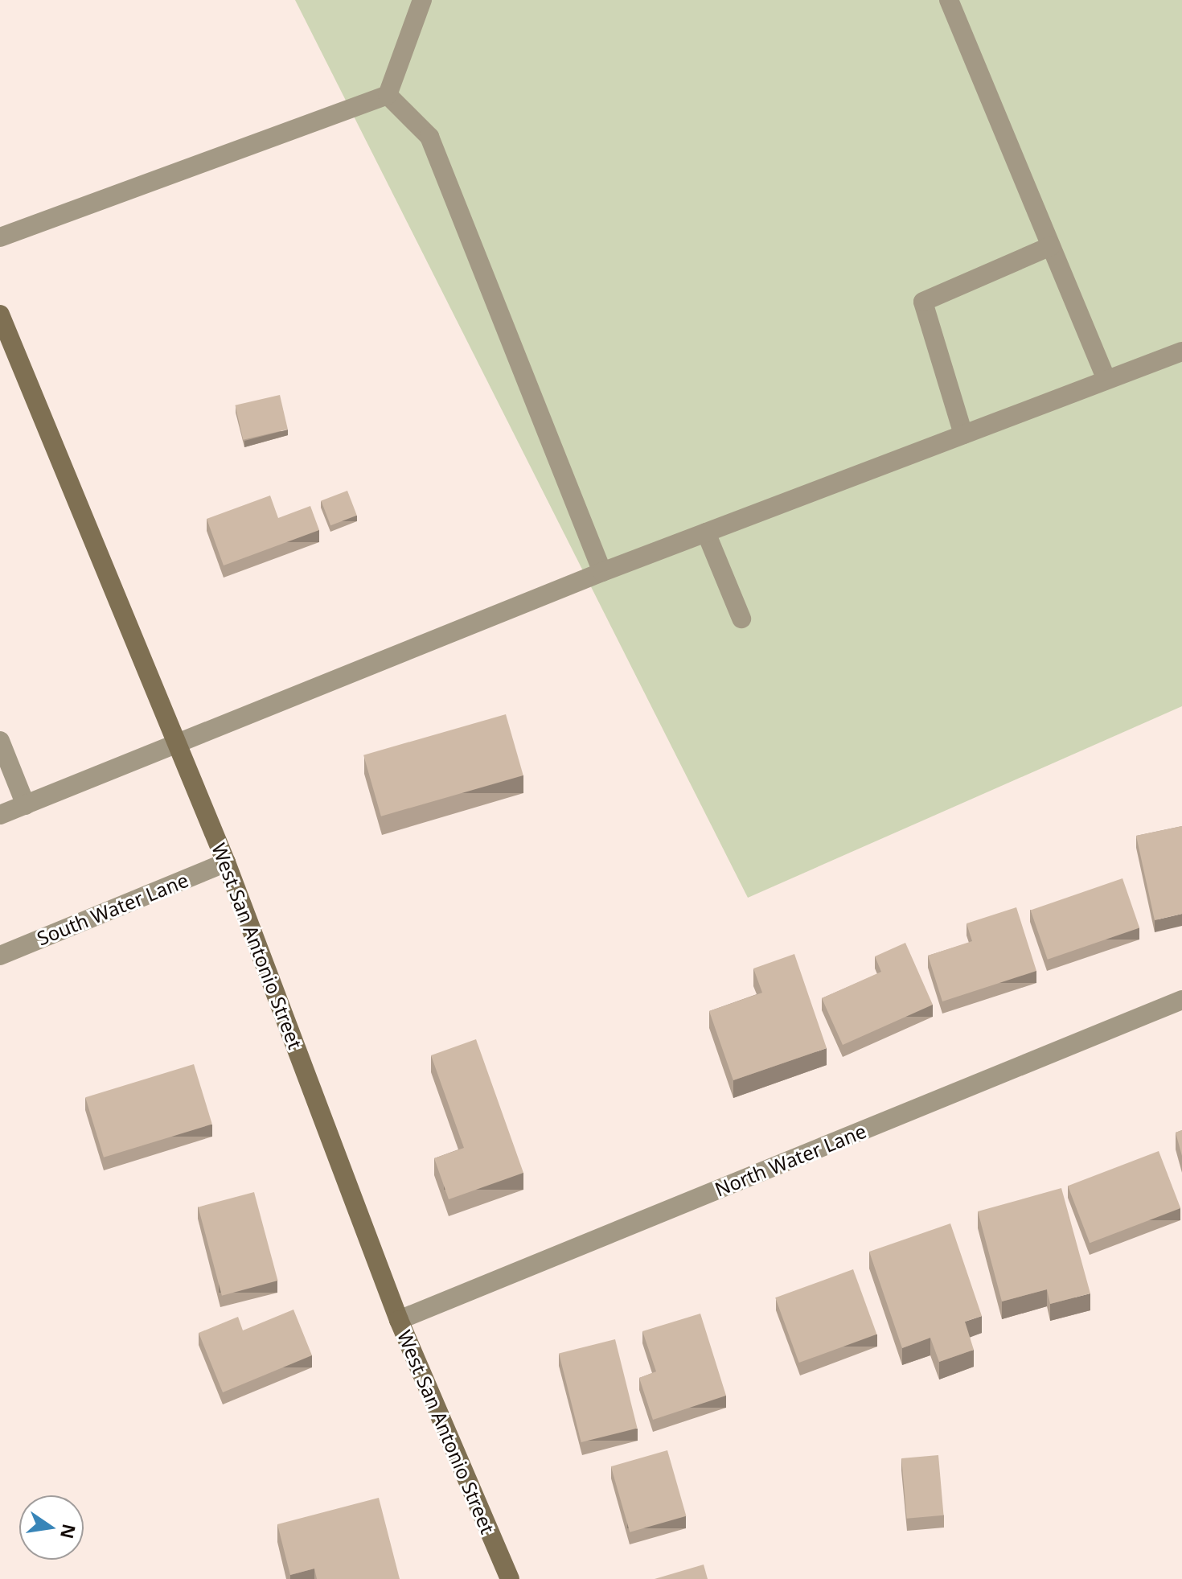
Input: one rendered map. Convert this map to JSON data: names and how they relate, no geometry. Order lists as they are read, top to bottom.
{
  "streets": {
    "street": ["South Water Lane", "West San Antonio Street", "North Water Lane"]
  },
  "crossings": [
    ["South Water Lane", "West San Antonio Street"],
    ["West San Antonio Street", "North Water Lane"]
  ],
  "north": "right"
}
